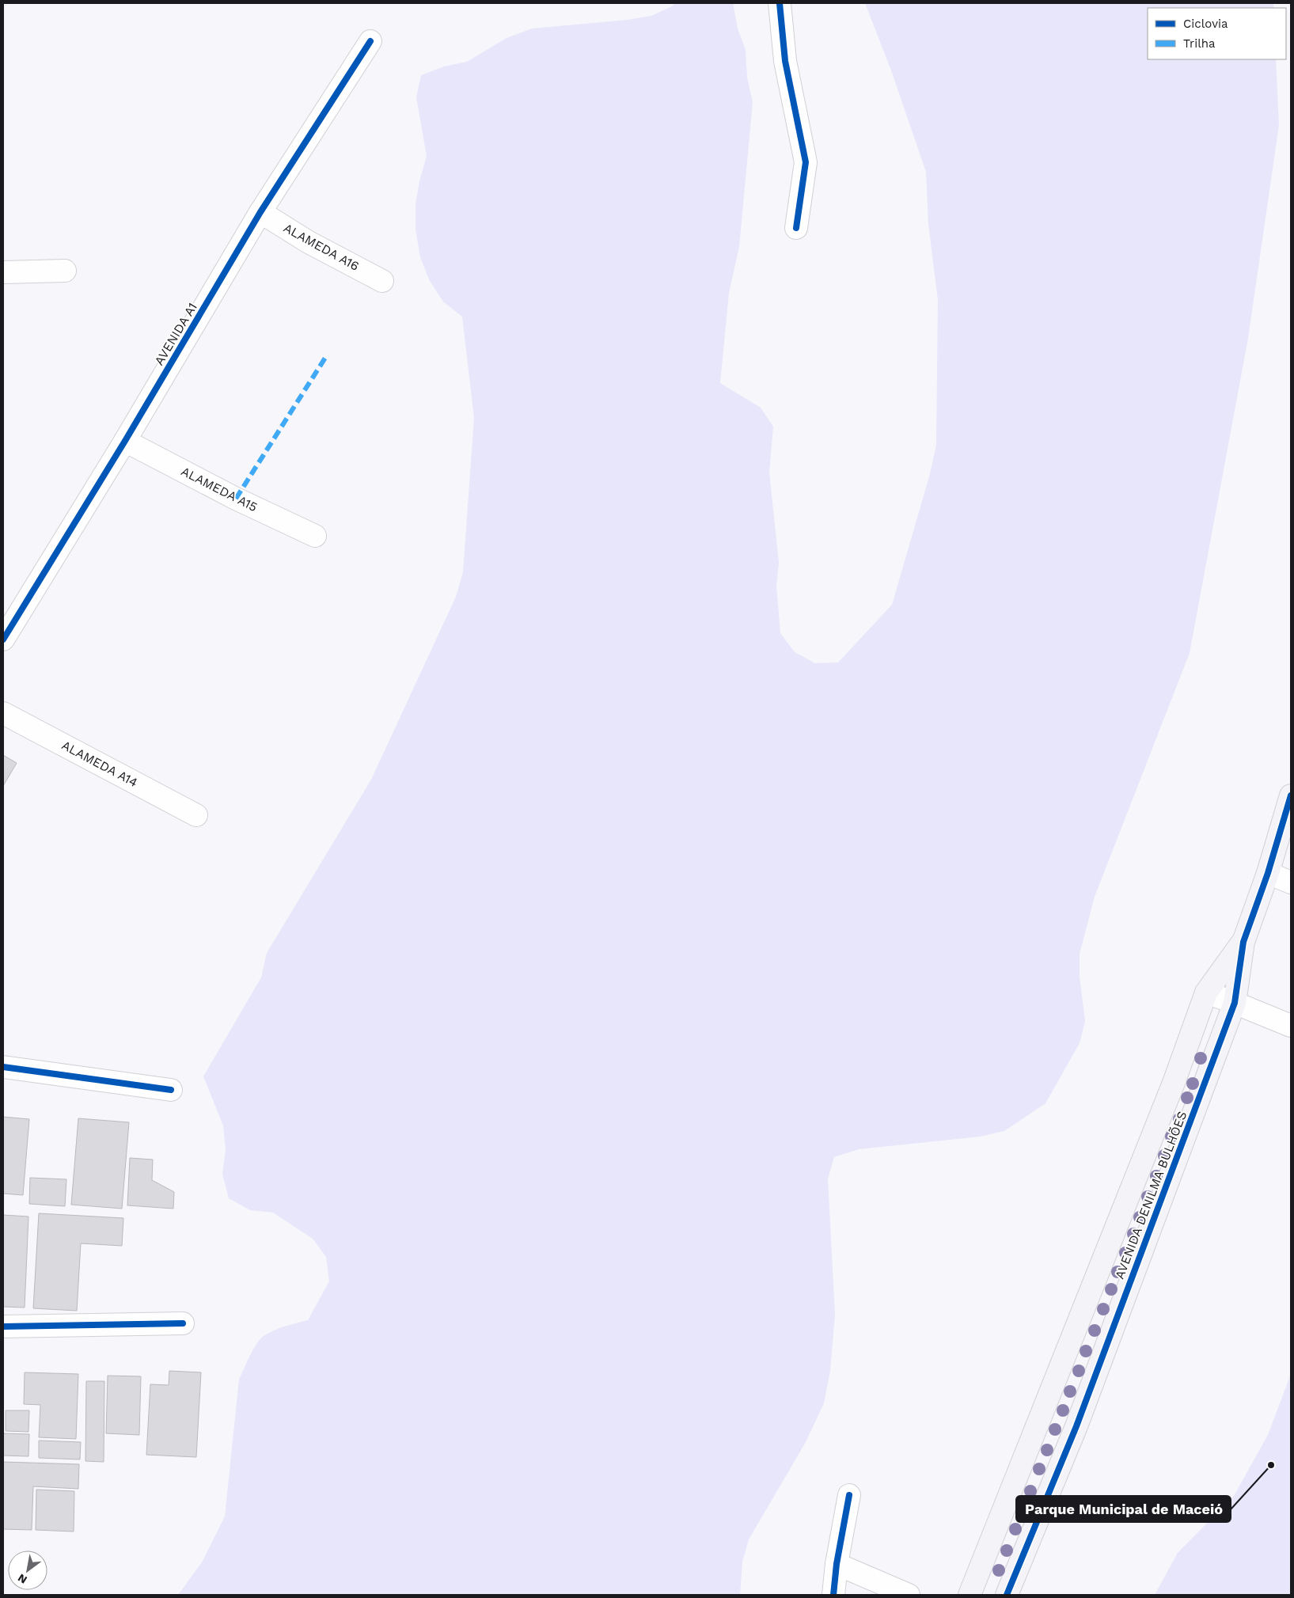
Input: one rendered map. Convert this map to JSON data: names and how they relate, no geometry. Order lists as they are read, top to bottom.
{
  "streets": {
    "street": [
      "ALAMEDA A16",
      "AVENIDA A1",
      "ALAMEDA A15",
      "ALAMEDA A14",
      "AVENIDA DENILMA BULHÕES"
    ]
  },
  "crossings": [
    ["ALAMEDA A16", "AVENIDA A1"],
    ["AVENIDA A1", "ALAMEDA A15"]
  ],
  "places": ["Parque Municipal de Maceió"],
  "legend": ["Ciclovia", "Trilha"],
  "north": "bottom left"
}
